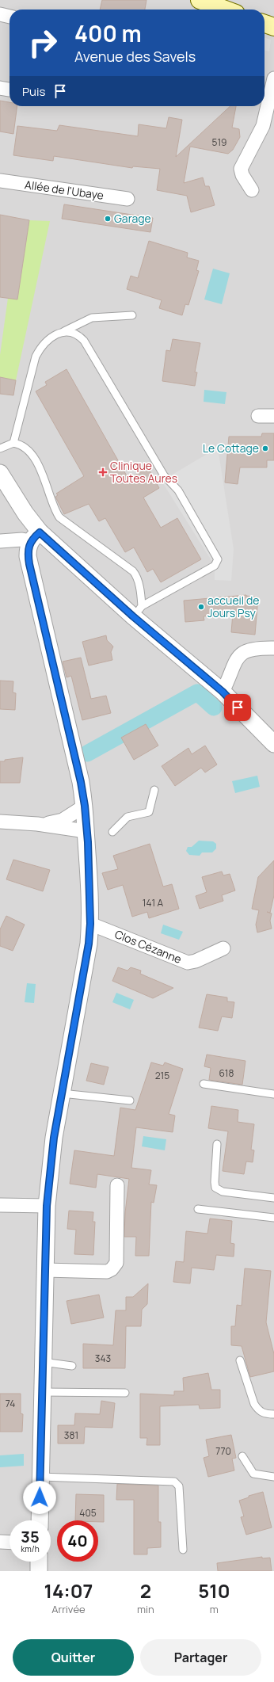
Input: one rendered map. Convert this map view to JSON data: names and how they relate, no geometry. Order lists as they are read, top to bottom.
{
  "streets": {
    "street": ["Allée de l'Ubaye", "Clos Cézanne"]
  },
  "places": {
    "other": ["Garage", "Le Cottage", "accueil de Jours Psy"],
    "health": ["Clinique Toutes Aures"]
  },
  "house_numbers": [
    "519",
    "141 A",
    "618",
    "215",
    "343",
    "74",
    "381",
    "770",
    "405"
  ],
  "page": {
    "turn": ["400 m", "Avenue des Savels"],
    "then": "Puis",
    "speed": "35 km/h",
    "limit": "40",
    "eta": [
      "14:07",
      "Arrivée",
      "2",
      "min",
      "510",
      "m"
    ],
    "buttons": ["Quitter", "Partager"]
  }
}
